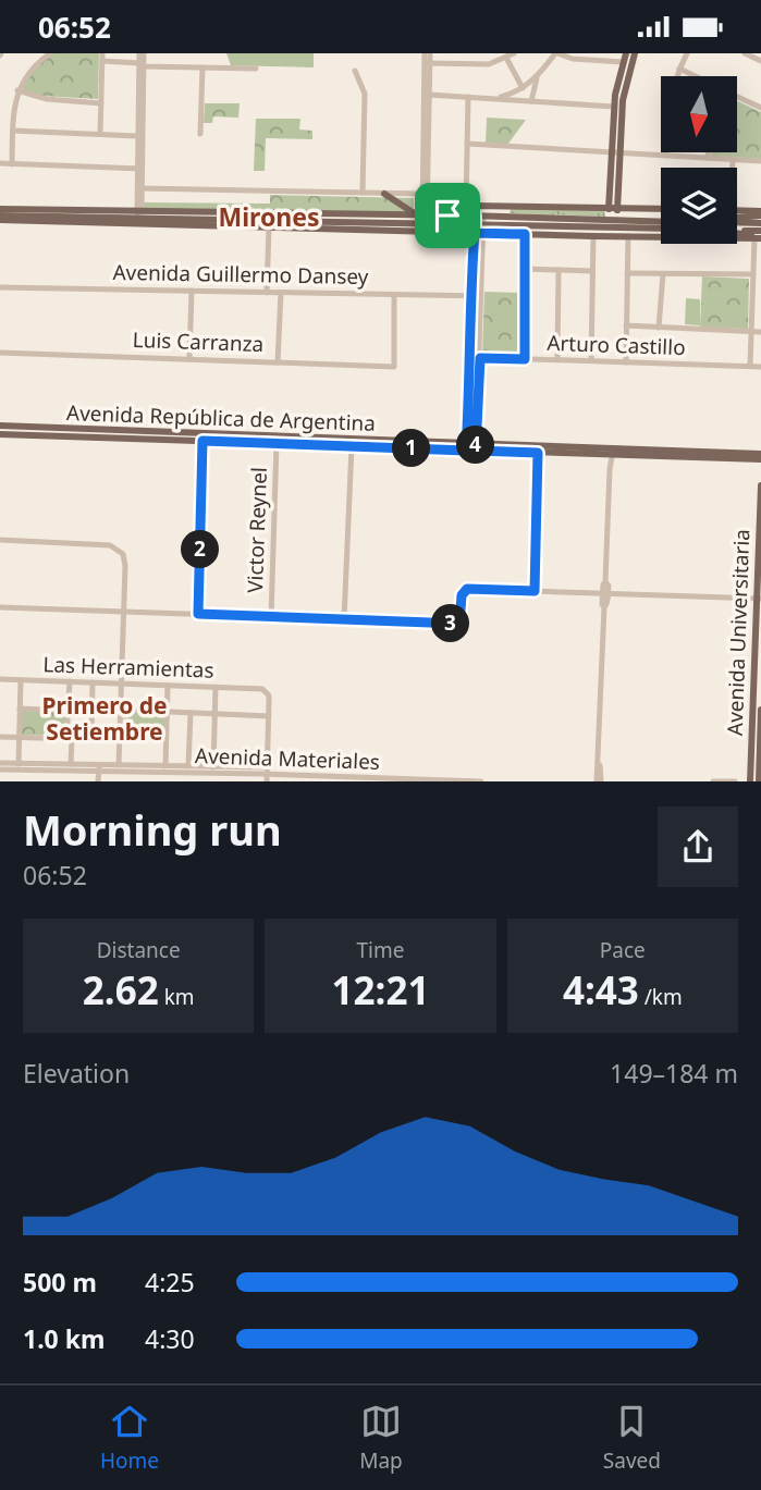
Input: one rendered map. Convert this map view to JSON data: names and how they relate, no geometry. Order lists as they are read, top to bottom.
{
  "streets": {
    "main road": ["Avenida República de Argentina", "Avenida Universitaria"],
    "street": [
      "Avenida Guillermo Dansey",
      "Luis Carranza",
      "Arturo Castillo",
      "Victor Reynel",
      "Las Herramientas",
      "Avenida Materiales"
    ]
  },
  "crossings": [
    ["Avenida Guillermo Dansey", "Luis Carranza"],
    ["Avenida República de Argentina", "Victor Reynel"]
  ],
  "districts": ["Mirones", "Primero de Setiembre"],
  "north": "bottom",
  "page": {
    "status": "06:52",
    "pins": [
      "4",
      "1",
      "2",
      "3"
    ],
    "heading": ["Morning run", "06:52"],
    "stats": [
      ["Distance", "2.62 km"],
      ["Time", "12:21"],
      ["Pace", "4:43 /km"]
    ],
    "chart": ["Elevation", "149–184 m"],
    "list": [
      {
        "name": "500 m",
        "note": "4:25"
      },
      {
        "name": "1.0 km",
        "note": "4:30"
      }
    ],
    "tabs": ["Home", "Map", "Saved"]
  }
}
